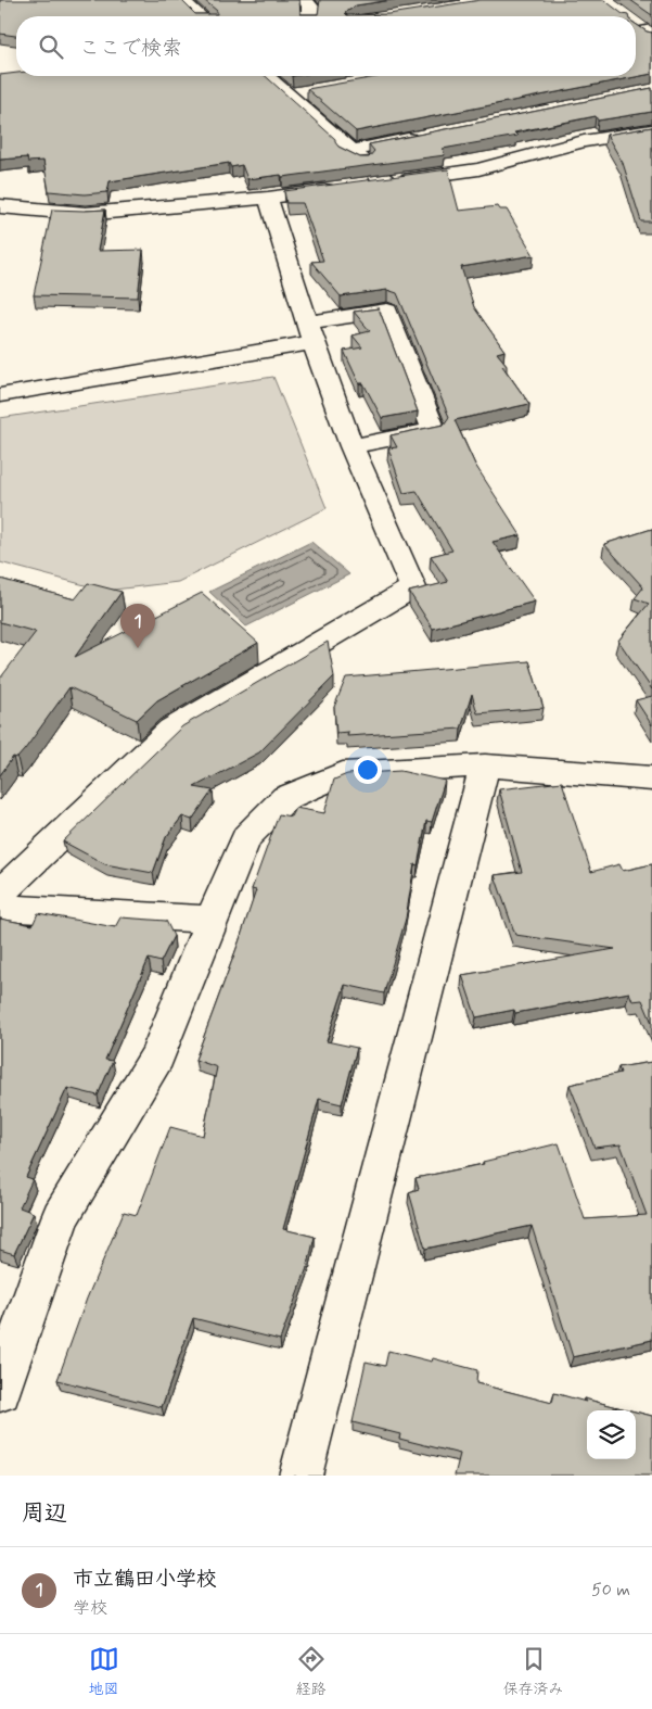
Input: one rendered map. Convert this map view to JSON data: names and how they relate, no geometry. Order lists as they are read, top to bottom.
{
  "page": {
    "search": "ここで検索",
    "pins": "1",
    "heading": "周辺",
    "list": [
      {
        "mark": "1",
        "name": "市立鶴田小学校",
        "note": "学校",
        "value": "50 m"
      }
    ],
    "nav": ["地図", "経路", "保存済み"]
  }
}
